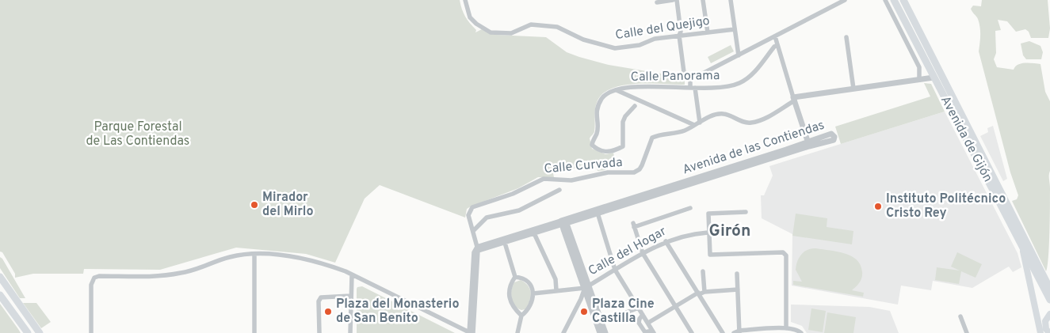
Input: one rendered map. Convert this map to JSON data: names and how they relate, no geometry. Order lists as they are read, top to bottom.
{
  "streets": {
    "highway": ["Avenida de Gijón"],
    "street": [
      "Calle del Quejigo",
      "Calle Panorama",
      "Avenida de las Contiendas",
      "Calle Curvada",
      "Calle del Hogar"
    ]
  },
  "crossings": [
    ["Avenida de las Contiendas", "Calle Curvada"]
  ],
  "districts": ["Girón"],
  "parks": ["Parque Forestal de Las Contiendas"],
  "places": [
    "Mirador del Mirlo",
    "Instituto Politécnico Cristo Rey",
    "Plaza del Monasterio de San Benito",
    "Plaza Cine Castilla"
  ]
}
